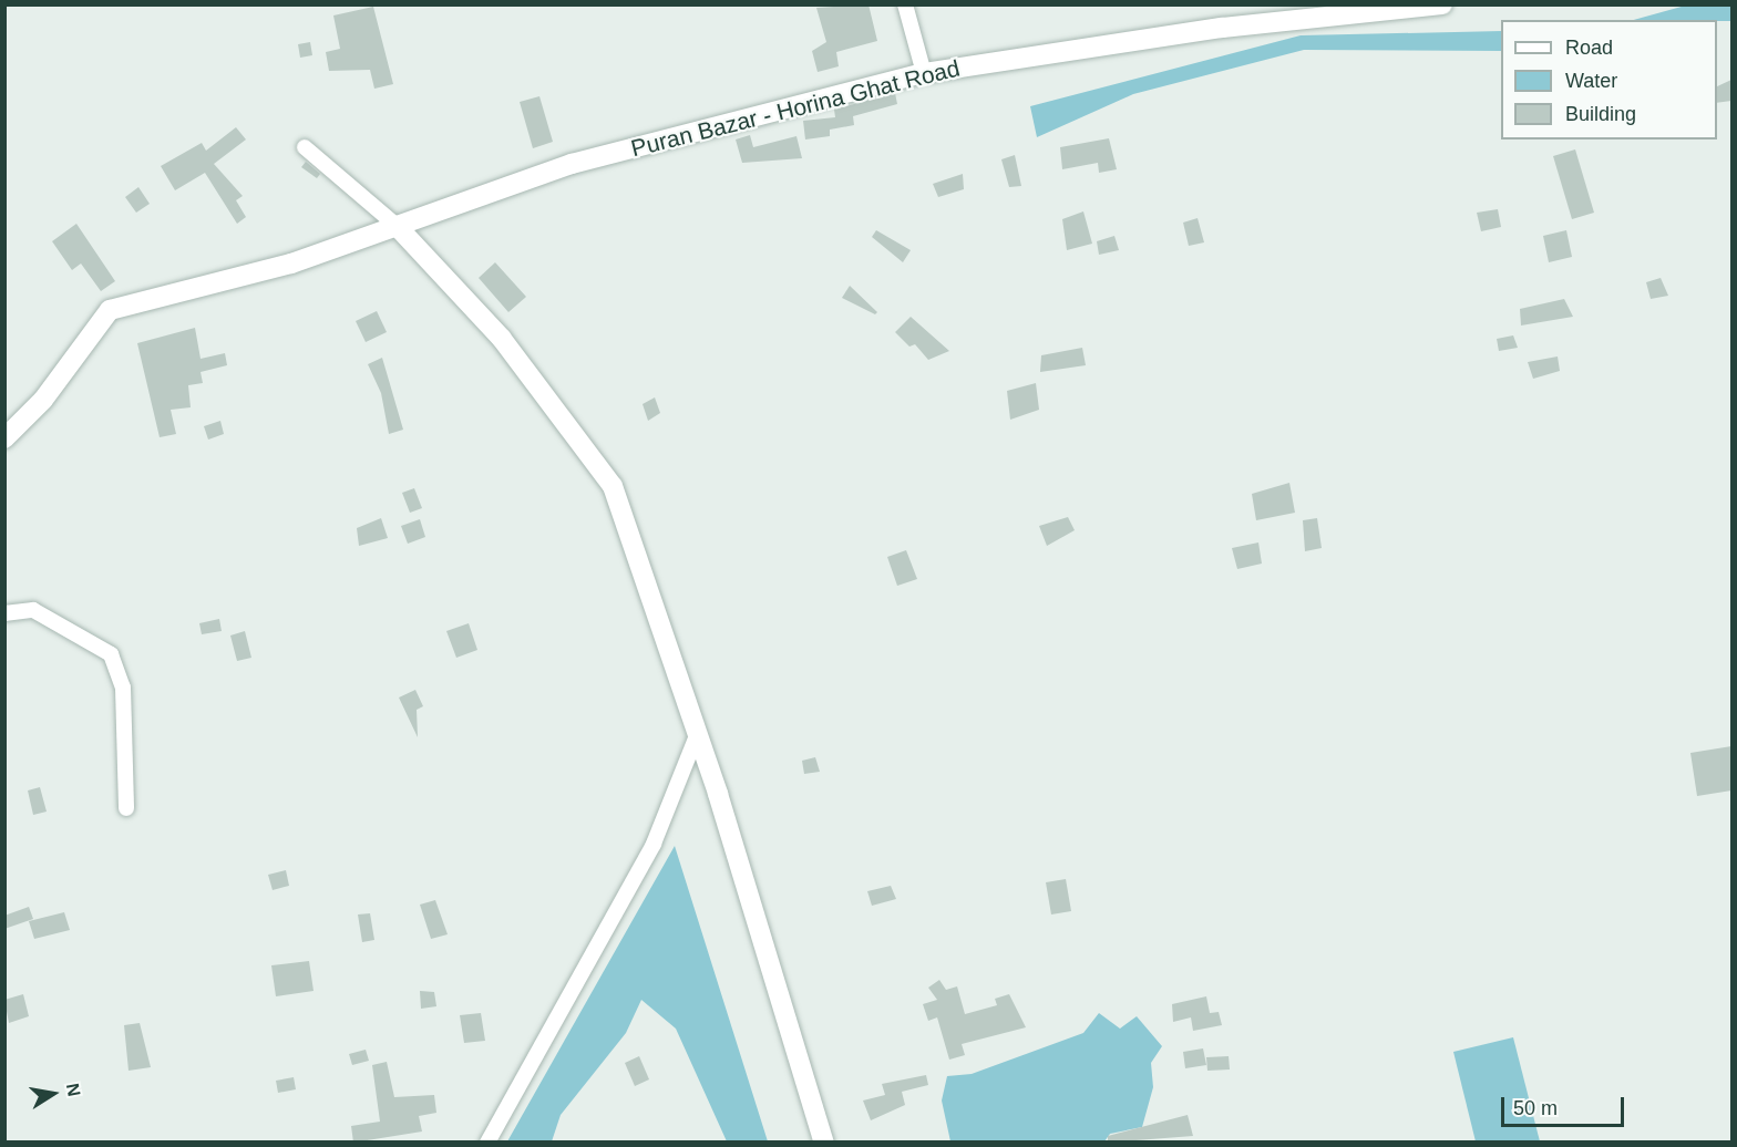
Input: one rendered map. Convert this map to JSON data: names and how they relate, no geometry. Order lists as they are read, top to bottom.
{
  "streets": {
    "main road": ["Puran Bazar - Horina Ghat Road"]
  },
  "legend": ["Road", "Water", "Building"],
  "scale_bar": "50 m",
  "north": "right"
}
